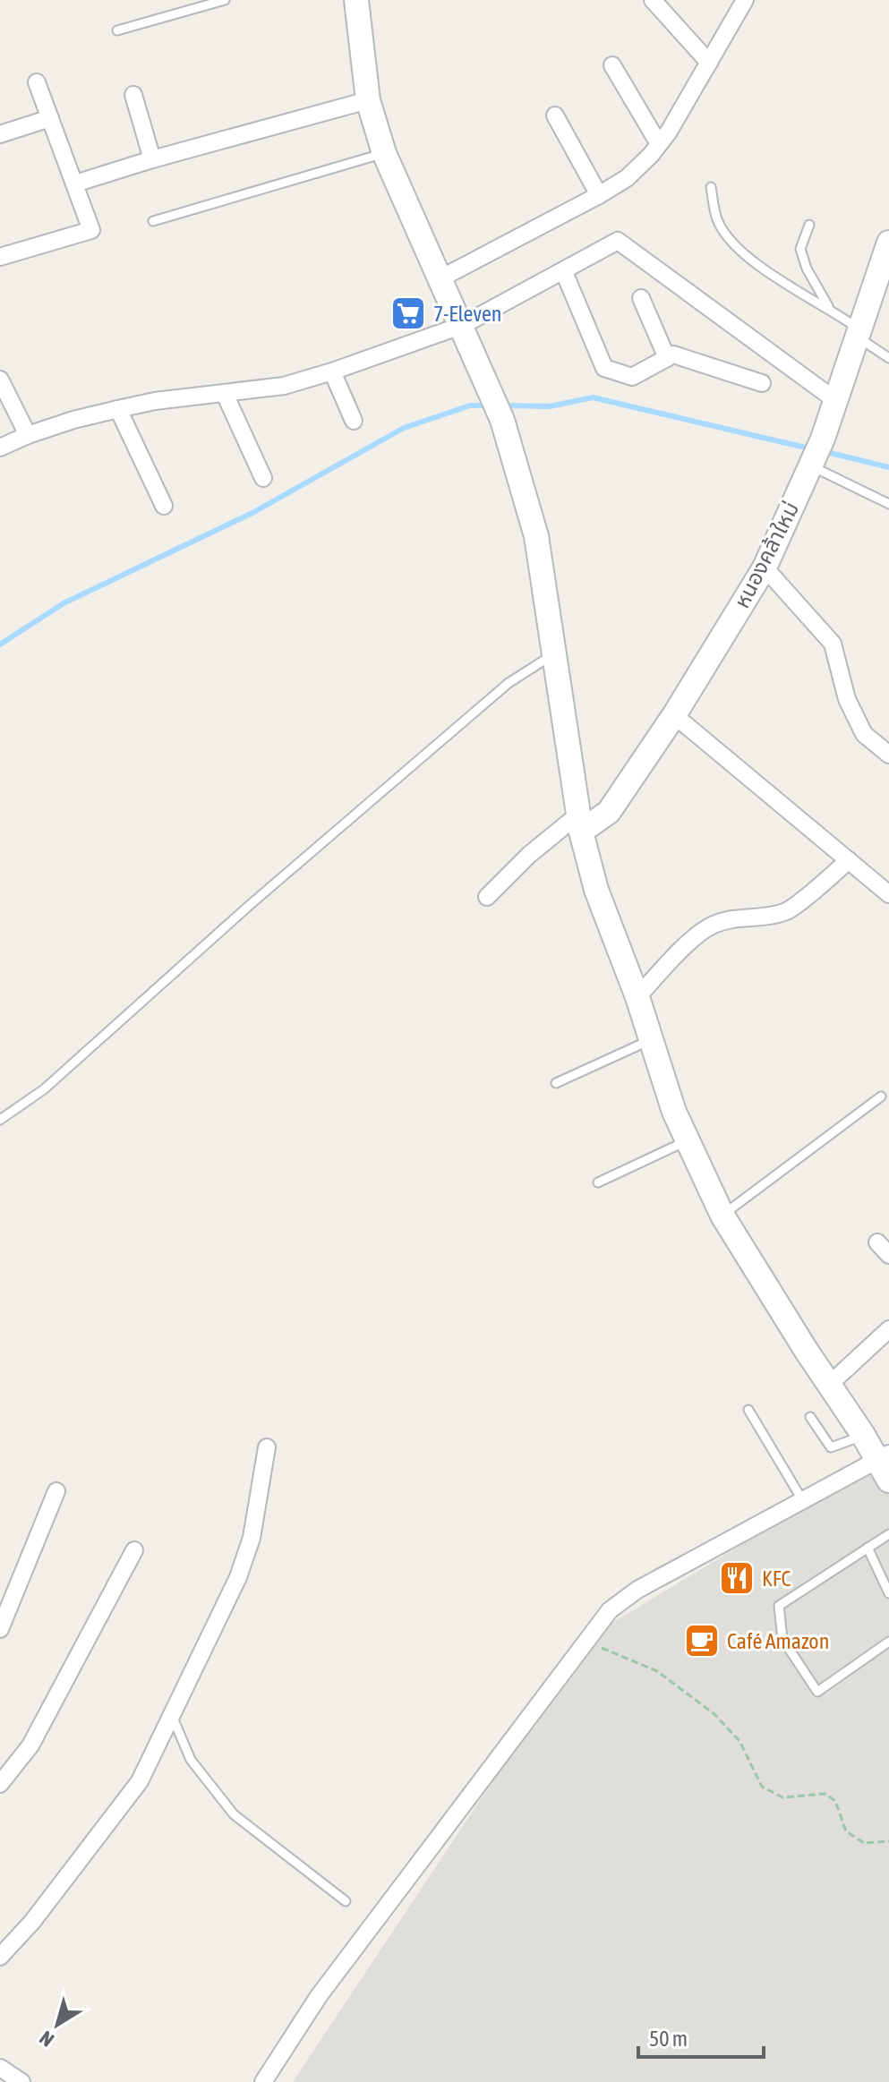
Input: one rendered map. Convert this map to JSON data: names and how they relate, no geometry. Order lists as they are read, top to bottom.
{
  "streets": {
    "main road": ["หนองคล้าใหม่"]
  },
  "places": {
    "supermarket": ["7-Eleven"],
    "restaurant": ["KFC"],
    "cafe": ["Café Amazon"]
  },
  "scale_bar": "50 m",
  "north": "bottom left"
}
